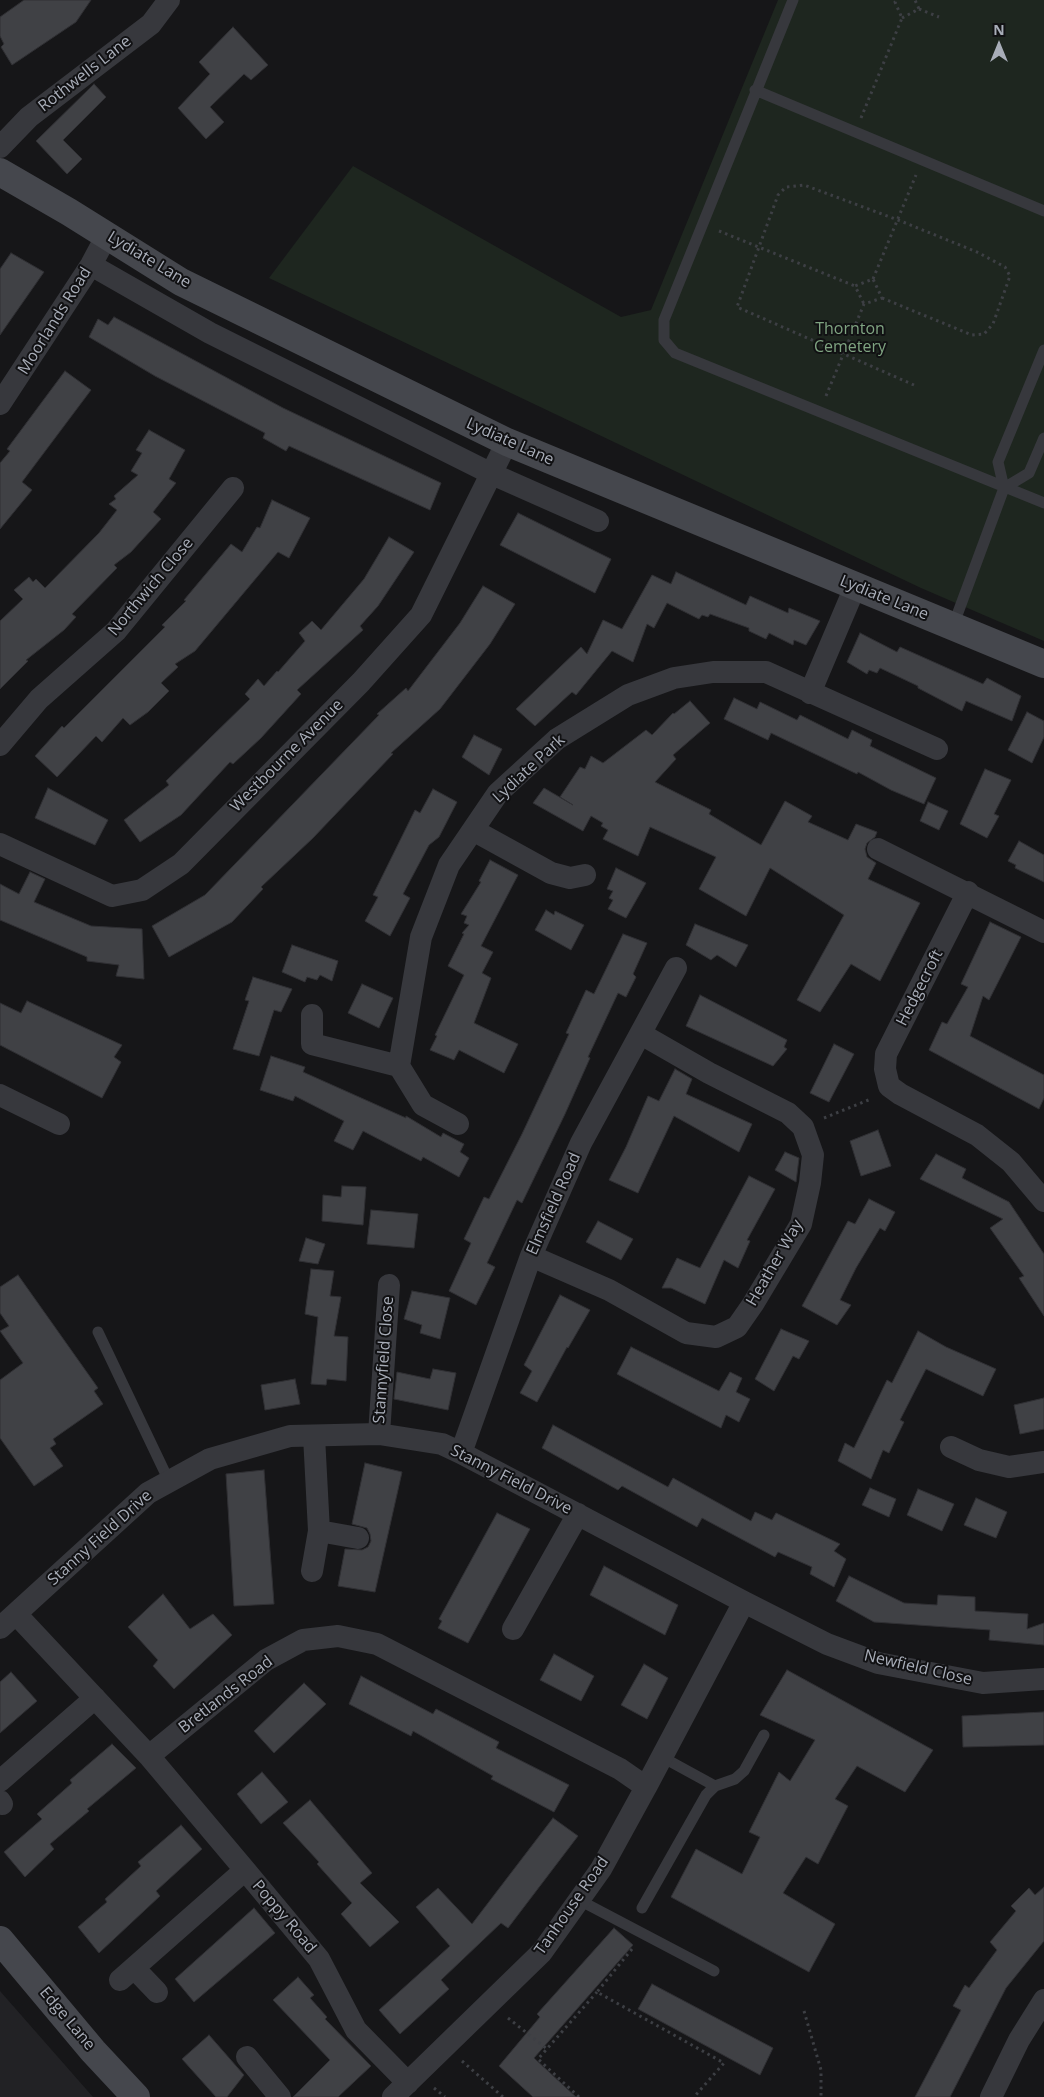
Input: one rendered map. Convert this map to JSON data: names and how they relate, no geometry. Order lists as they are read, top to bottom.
{
  "streets": {
    "main road": ["Lydiate Lane", "Edge Lane"],
    "street": [
      "Rothwells Lane",
      "Moorlands Road",
      "Northwich Close",
      "Westbourne Avenue",
      "Lydiate Park",
      "Hedgecroft",
      "Elmsfield Road",
      "Heather Way",
      "Stannyfield Close",
      "Stanny Field Drive",
      "Newfield Close",
      "Bretlands Road",
      "Tanhouse Road",
      "Poppy Road"
    ]
  },
  "crossings": [
    ["Lydiate Lane", "Moorlands Road"],
    ["Lydiate Lane", "Westbourne Avenue"],
    ["Elmsfield Road", "Heather Way"],
    ["Elmsfield Road", "Stanny Field Drive"],
    ["Stannyfield Close", "Stanny Field Drive"],
    ["Stanny Field Drive", "Newfield Close"],
    ["Stanny Field Drive", "Tanhouse Road"],
    ["Newfield Close", "Tanhouse Road"],
    ["Bretlands Road", "Tanhouse Road"],
    ["Bretlands Road", "Poppy Road"],
    ["Tanhouse Road", "Poppy Road"]
  ],
  "parks": ["Thornton Cemetery"],
  "north": "top"
}
